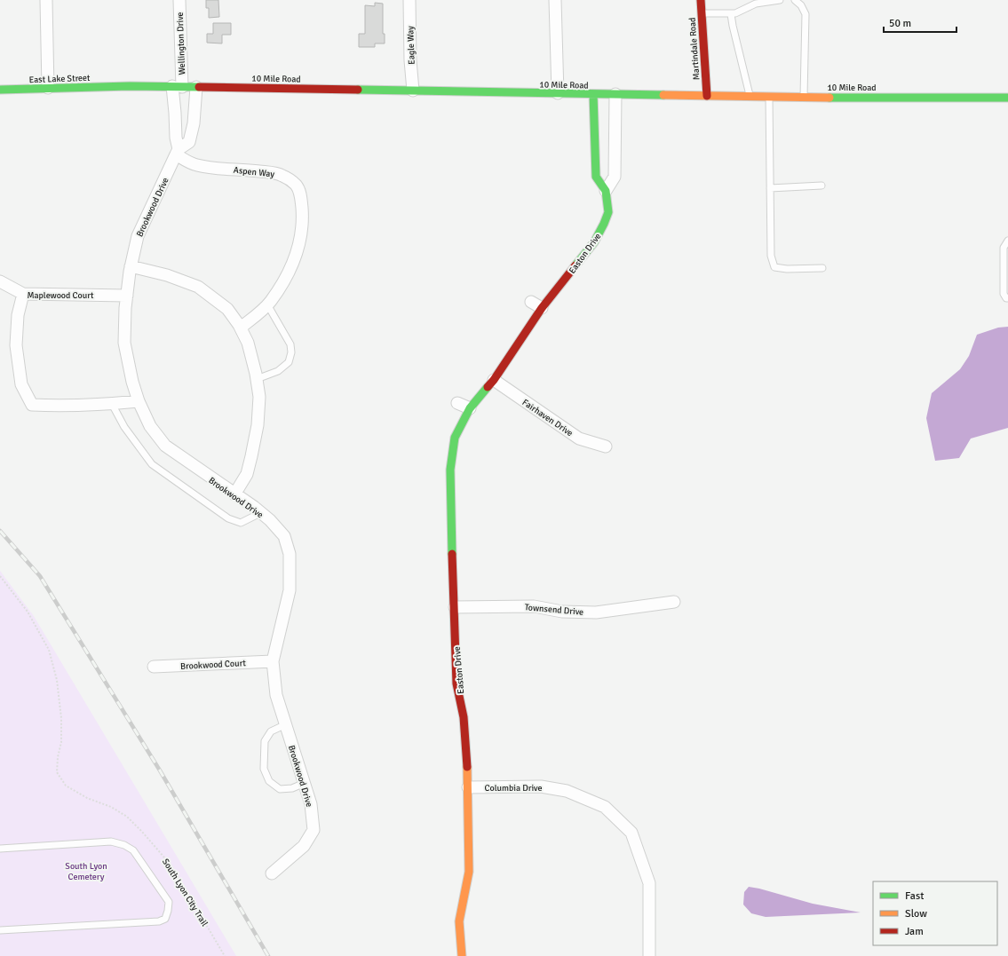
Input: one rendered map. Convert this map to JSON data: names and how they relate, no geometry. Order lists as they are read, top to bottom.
{
  "streets": {
    "street": [
      "Wellington Drive",
      "Eagle Way",
      "Martindale Road",
      "East Lake Street",
      "10 Mile Road",
      "Aspen Way",
      "Brookwood Drive",
      "Easton Drive",
      "Maplewood Court",
      "Fairhaven Drive",
      "Townsend Drive",
      "Brookwood Court",
      "Columbia Drive"
    ],
    "path": ["South Lyon City Trail"]
  },
  "crossings": [
    ["Wellington Drive", "10 Mile Road"],
    ["Eagle Way", "10 Mile Road"],
    ["Martindale Road", "10 Mile Road"],
    ["East Lake Street", "10 Mile Road"],
    ["10 Mile Road", "Brookwood Drive"],
    ["10 Mile Road", "Easton Drive"],
    ["Aspen Way", "Brookwood Drive"],
    ["Brookwood Drive", "Maplewood Court"],
    ["Brookwood Drive", "Brookwood Court"],
    ["Easton Drive", "Fairhaven Drive"],
    ["Easton Drive", "Townsend Drive"],
    ["Easton Drive", "Columbia Drive"]
  ],
  "parks": ["South Lyon Cemetery"],
  "legend": ["Fast", "Slow", "Jam"],
  "scale_bar": "50 m"
}
